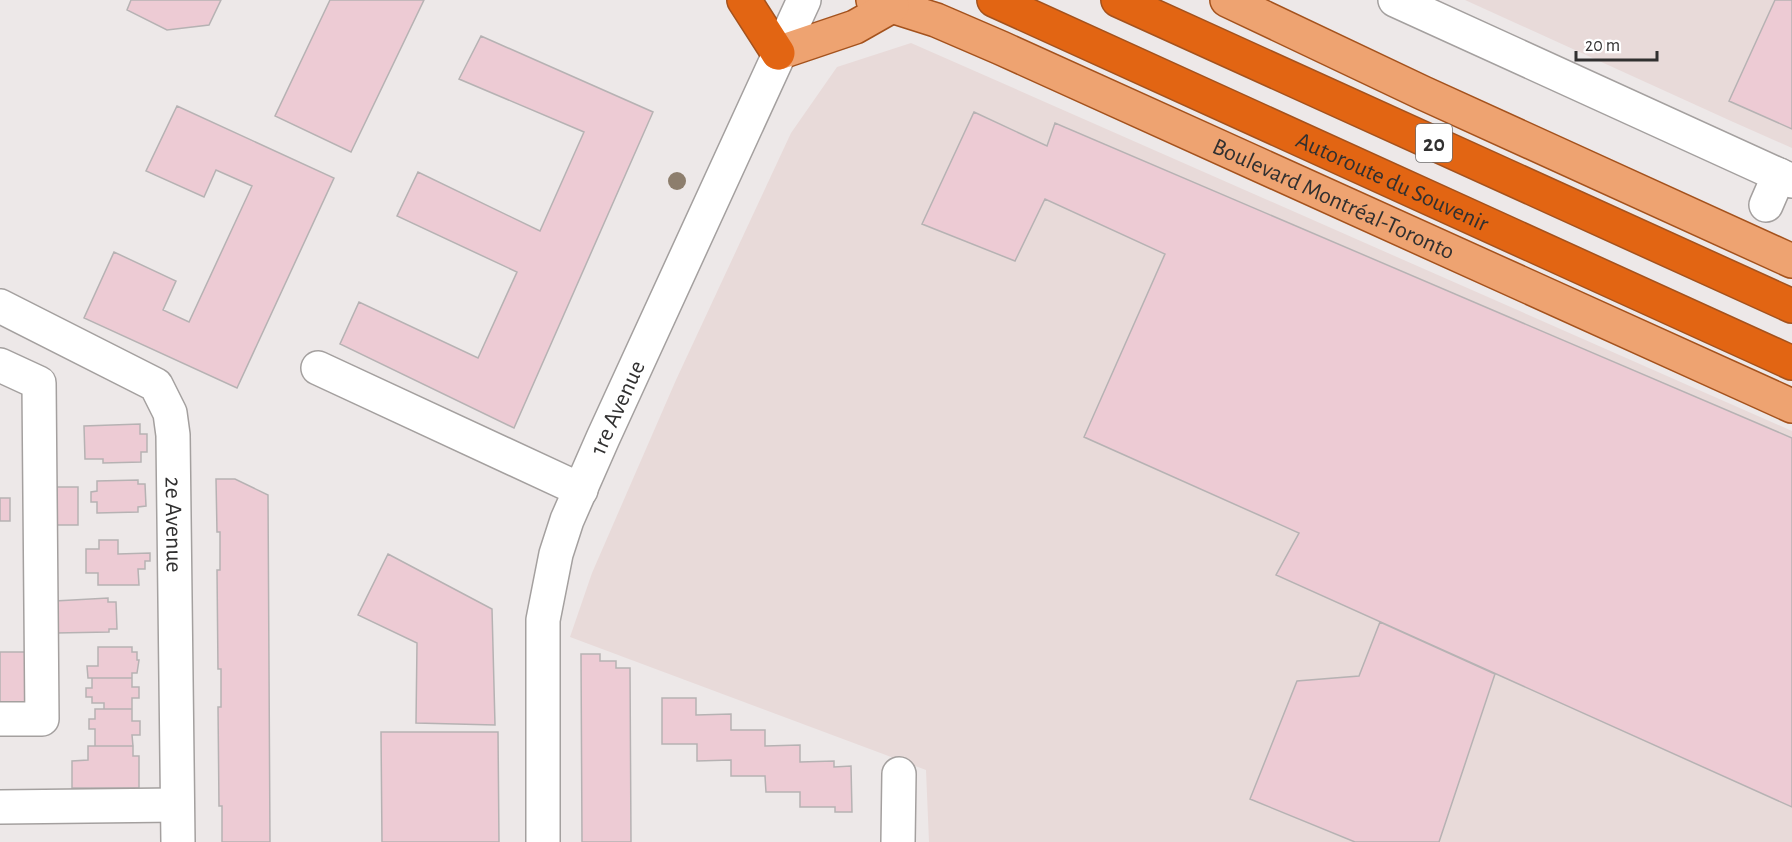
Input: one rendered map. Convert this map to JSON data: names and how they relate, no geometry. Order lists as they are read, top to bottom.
{
  "streets": {
    "highway": ["20", "Autoroute du Souvenir"],
    "main road": ["Boulevard Montréal-Toronto"],
    "street": ["1re Avenue", "2e Avenue"]
  },
  "scale_bar": "20 m"
}
